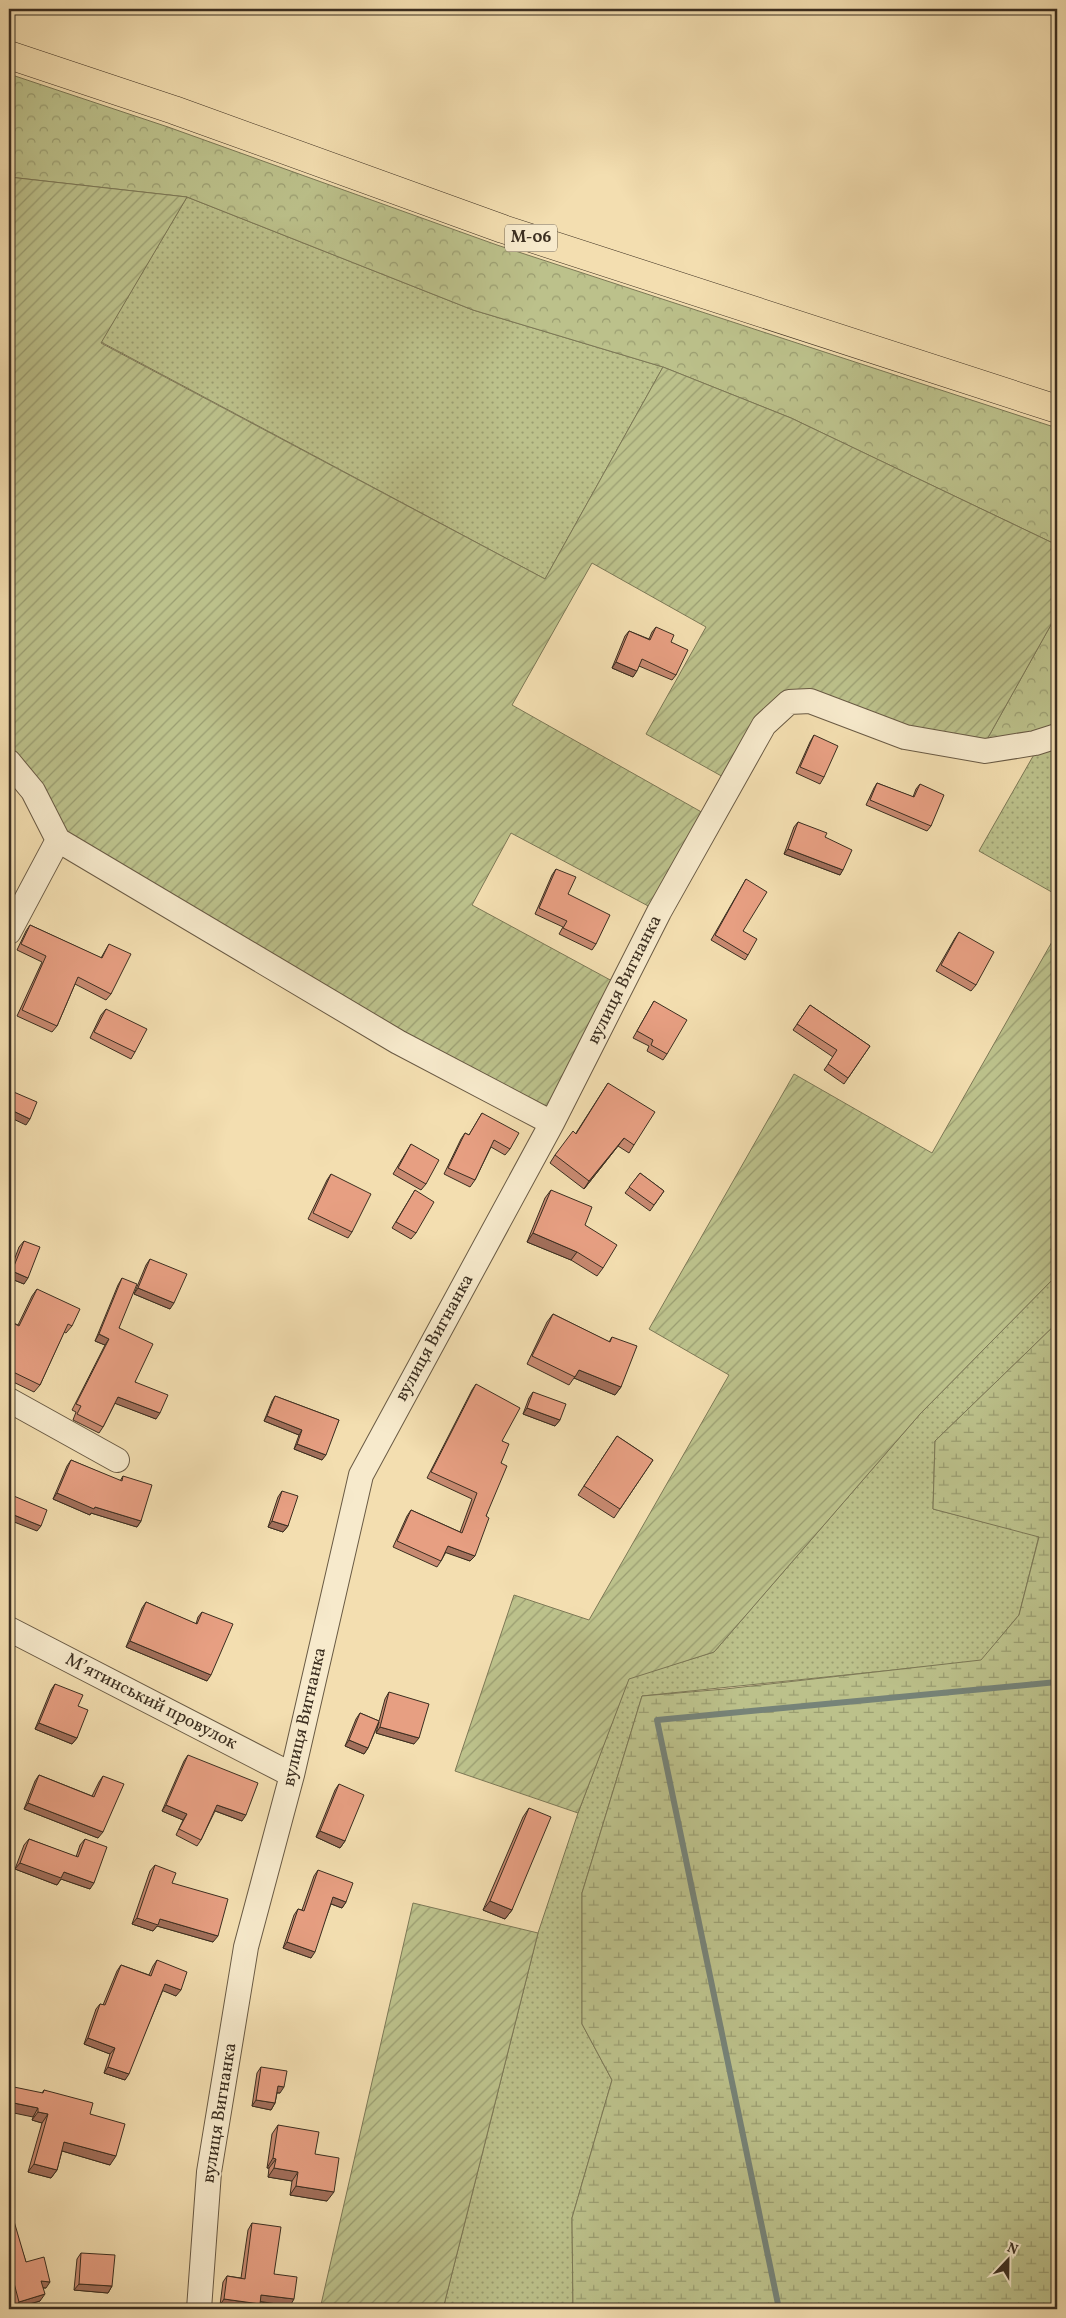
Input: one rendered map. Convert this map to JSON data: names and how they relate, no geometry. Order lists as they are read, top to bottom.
{
  "streets": {
    "highway": ["М-06"],
    "street": ["вулиця Вигнанка", "Мʼятинський провулок"]
  },
  "crossings": [
    ["вулиця Вигнанка", "Мʼятинський провулок"]
  ],
  "north": "top"
}
